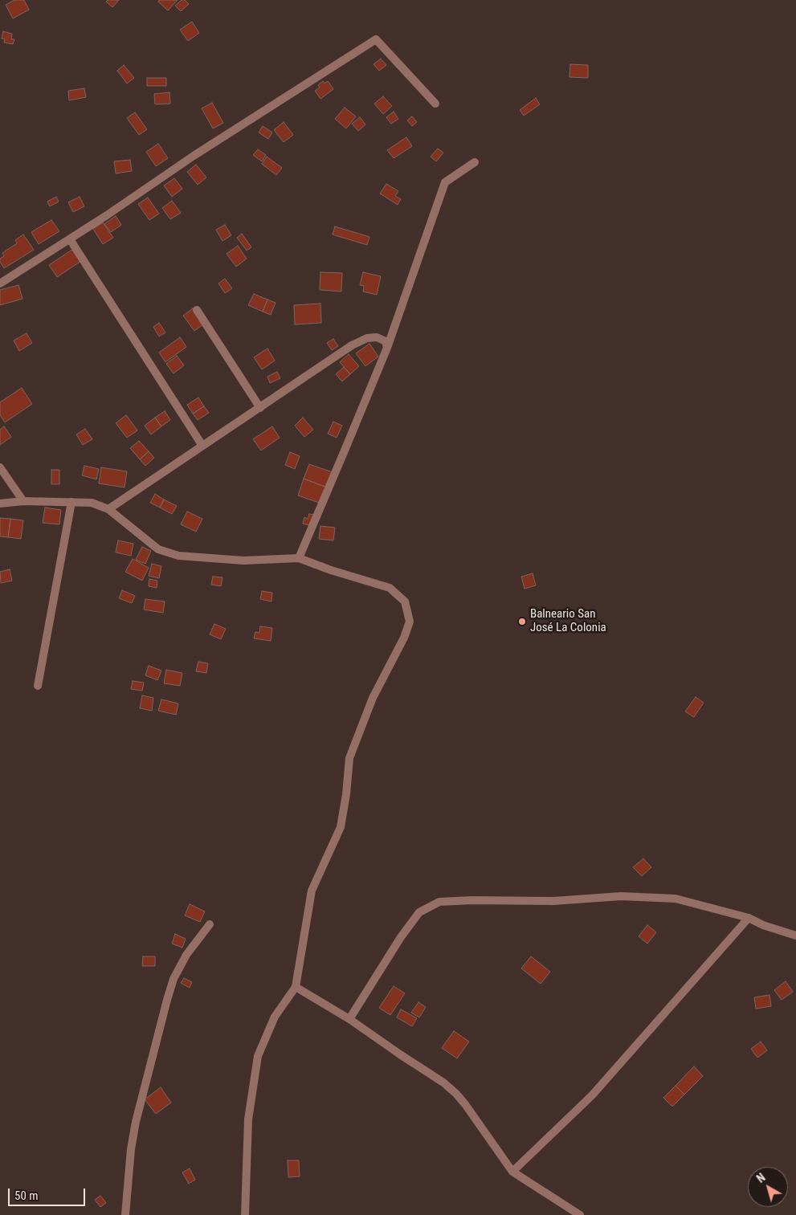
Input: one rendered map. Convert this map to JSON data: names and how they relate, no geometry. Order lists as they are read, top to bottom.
{
  "places": ["Balneario San José La Colonia"],
  "scale_bar": "50 m",
  "north": "top left"
}
